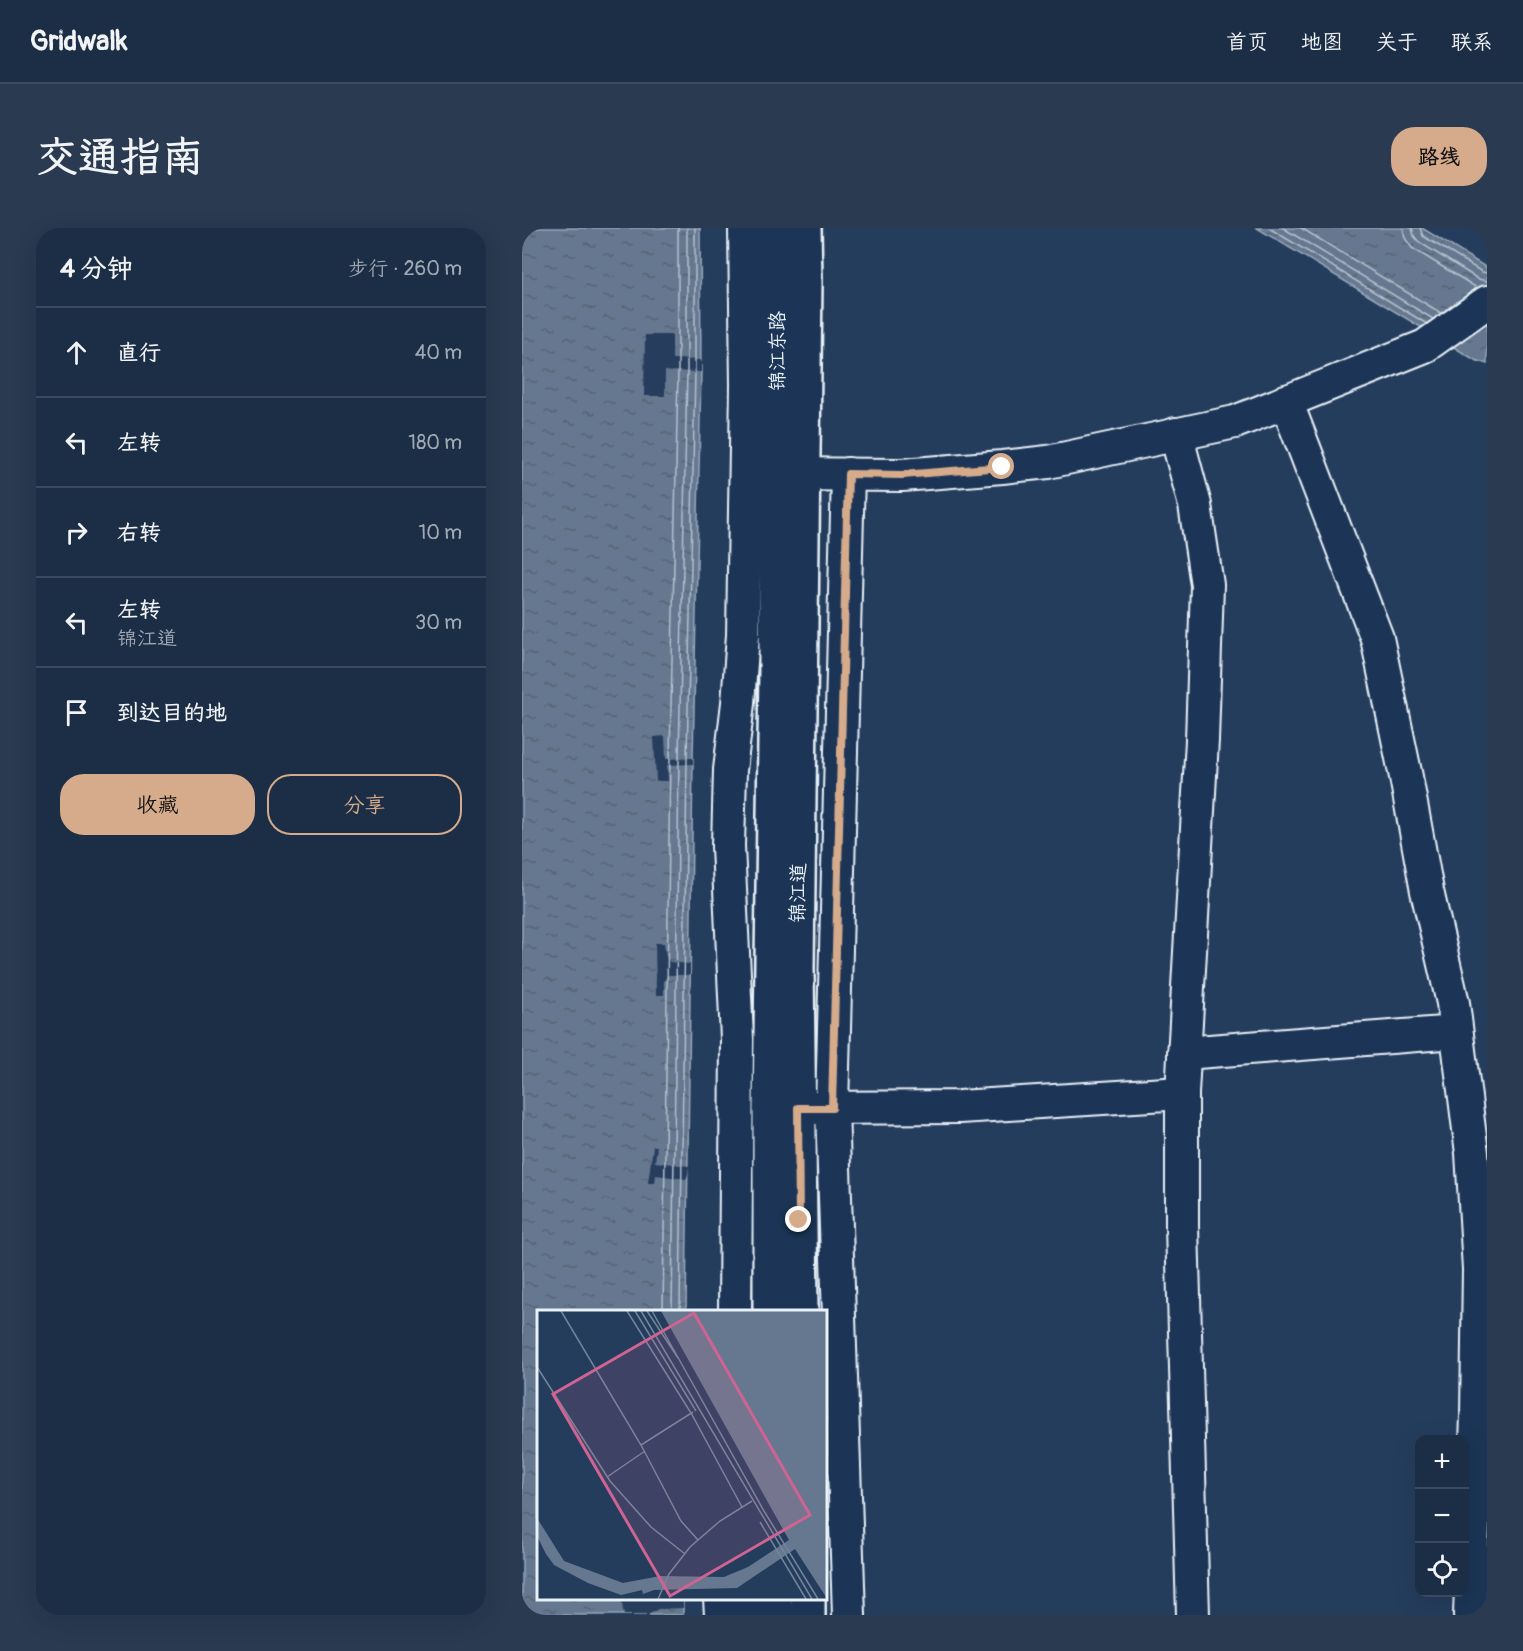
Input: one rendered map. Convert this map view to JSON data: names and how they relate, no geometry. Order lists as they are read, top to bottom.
{
  "streets": {
    "main road": ["锦江东路", "锦江道"]
  },
  "crossings": [
    ["锦江东路", "锦江道"]
  ],
  "page": {
    "header": "Gridwalk",
    "nav": [
      "首页",
      "地图",
      "关于",
      "联系"
    ],
    "buttons": [
      "路线",
      ["收藏", "分享"]
    ],
    "title": "交通指南",
    "heading": ["4 分钟", "步行 · 260 m"],
    "list": [
      ["直行", "40 m"],
      ["左转", "180 m"],
      ["右转", "10 m"],
      ["左转", "锦江道", "30 m"],
      "到达目的地"
    ],
    "map_buttons": ["+", "−"]
  }
}
